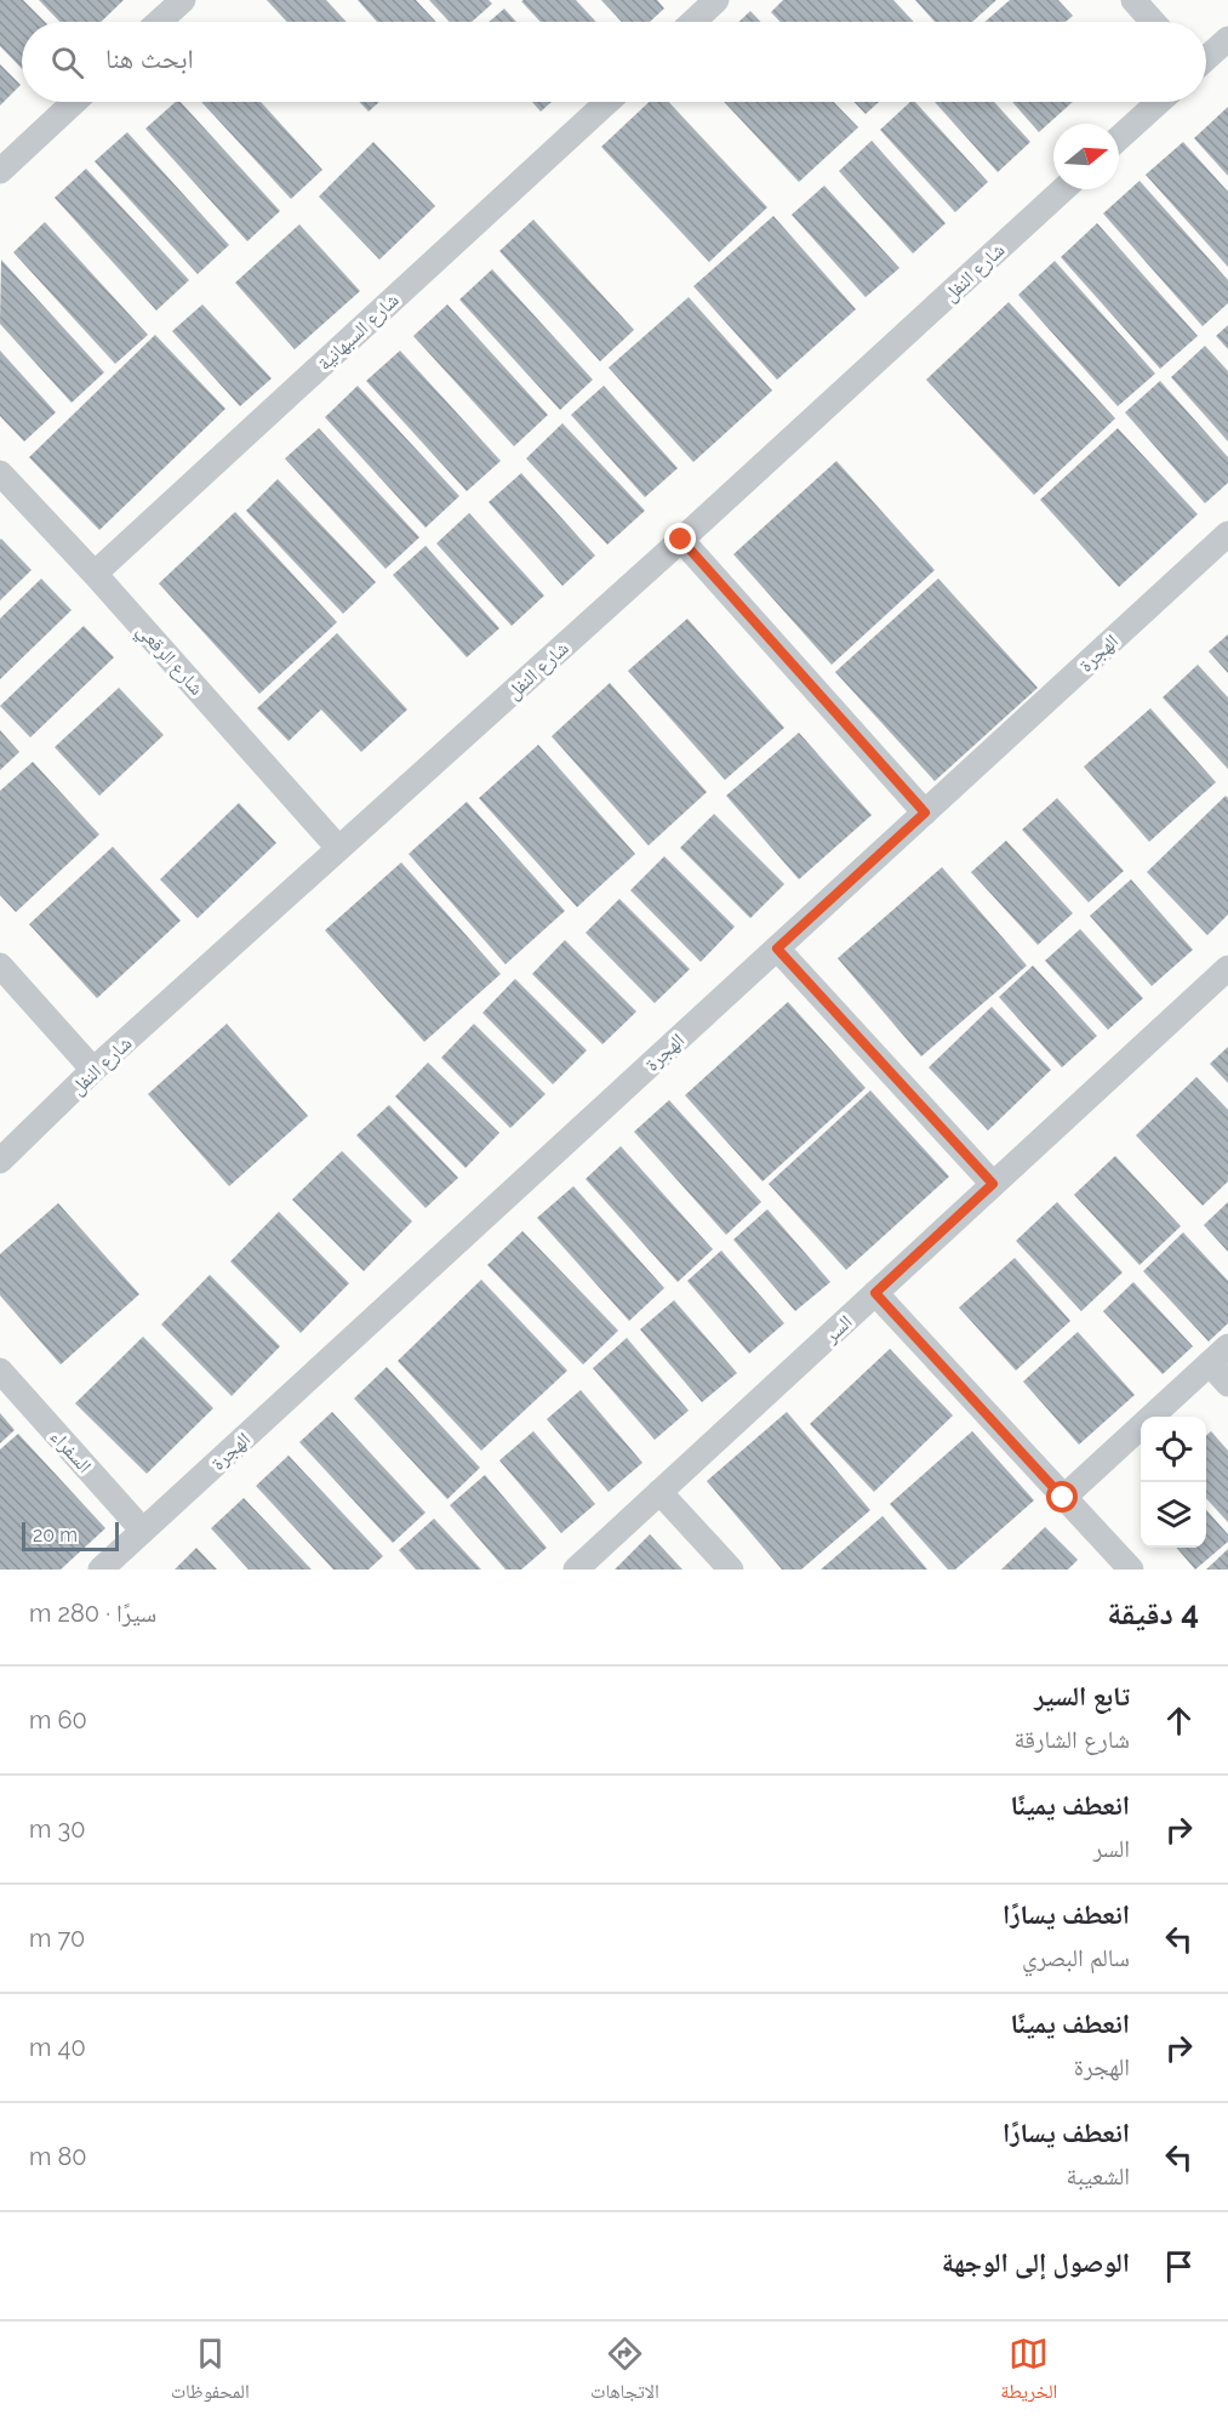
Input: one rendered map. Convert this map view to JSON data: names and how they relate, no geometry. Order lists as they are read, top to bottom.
{
  "streets": {
    "street": [
      "شارع النفل",
      "شارع السبهانية",
      "الهجرة",
      "شارع الرقعي",
      "السر",
      "السفراء"
    ]
  },
  "crossings": [
    ["شارع النفل", "شارع الرقعي"],
    ["شارع السبهانية", "شارع الرقعي"],
    ["الهجرة", "السفراء"]
  ],
  "scale_bar": "20 m",
  "north": "right",
  "page": {
    "search": "ابحث هنا",
    "scale": "20 m",
    "heading": ["4 دقيقة", "سيرًا · 280 m"],
    "list": [
      ["تابع السير", "شارع الشارقة", "60 m"],
      ["انعطف يمينًا", "السر", "30 m"],
      ["انعطف يسارًا", "سالم البصري", "70 m"],
      ["انعطف يمينًا", "الهجرة", "40 m"],
      ["انعطف يسارًا", "الشعيبة", "80 m"],
      "الوصول إلى الوجهة"
    ],
    "nav": ["الخريطة", "الاتجاهات", "المحفوظات"]
  }
}
